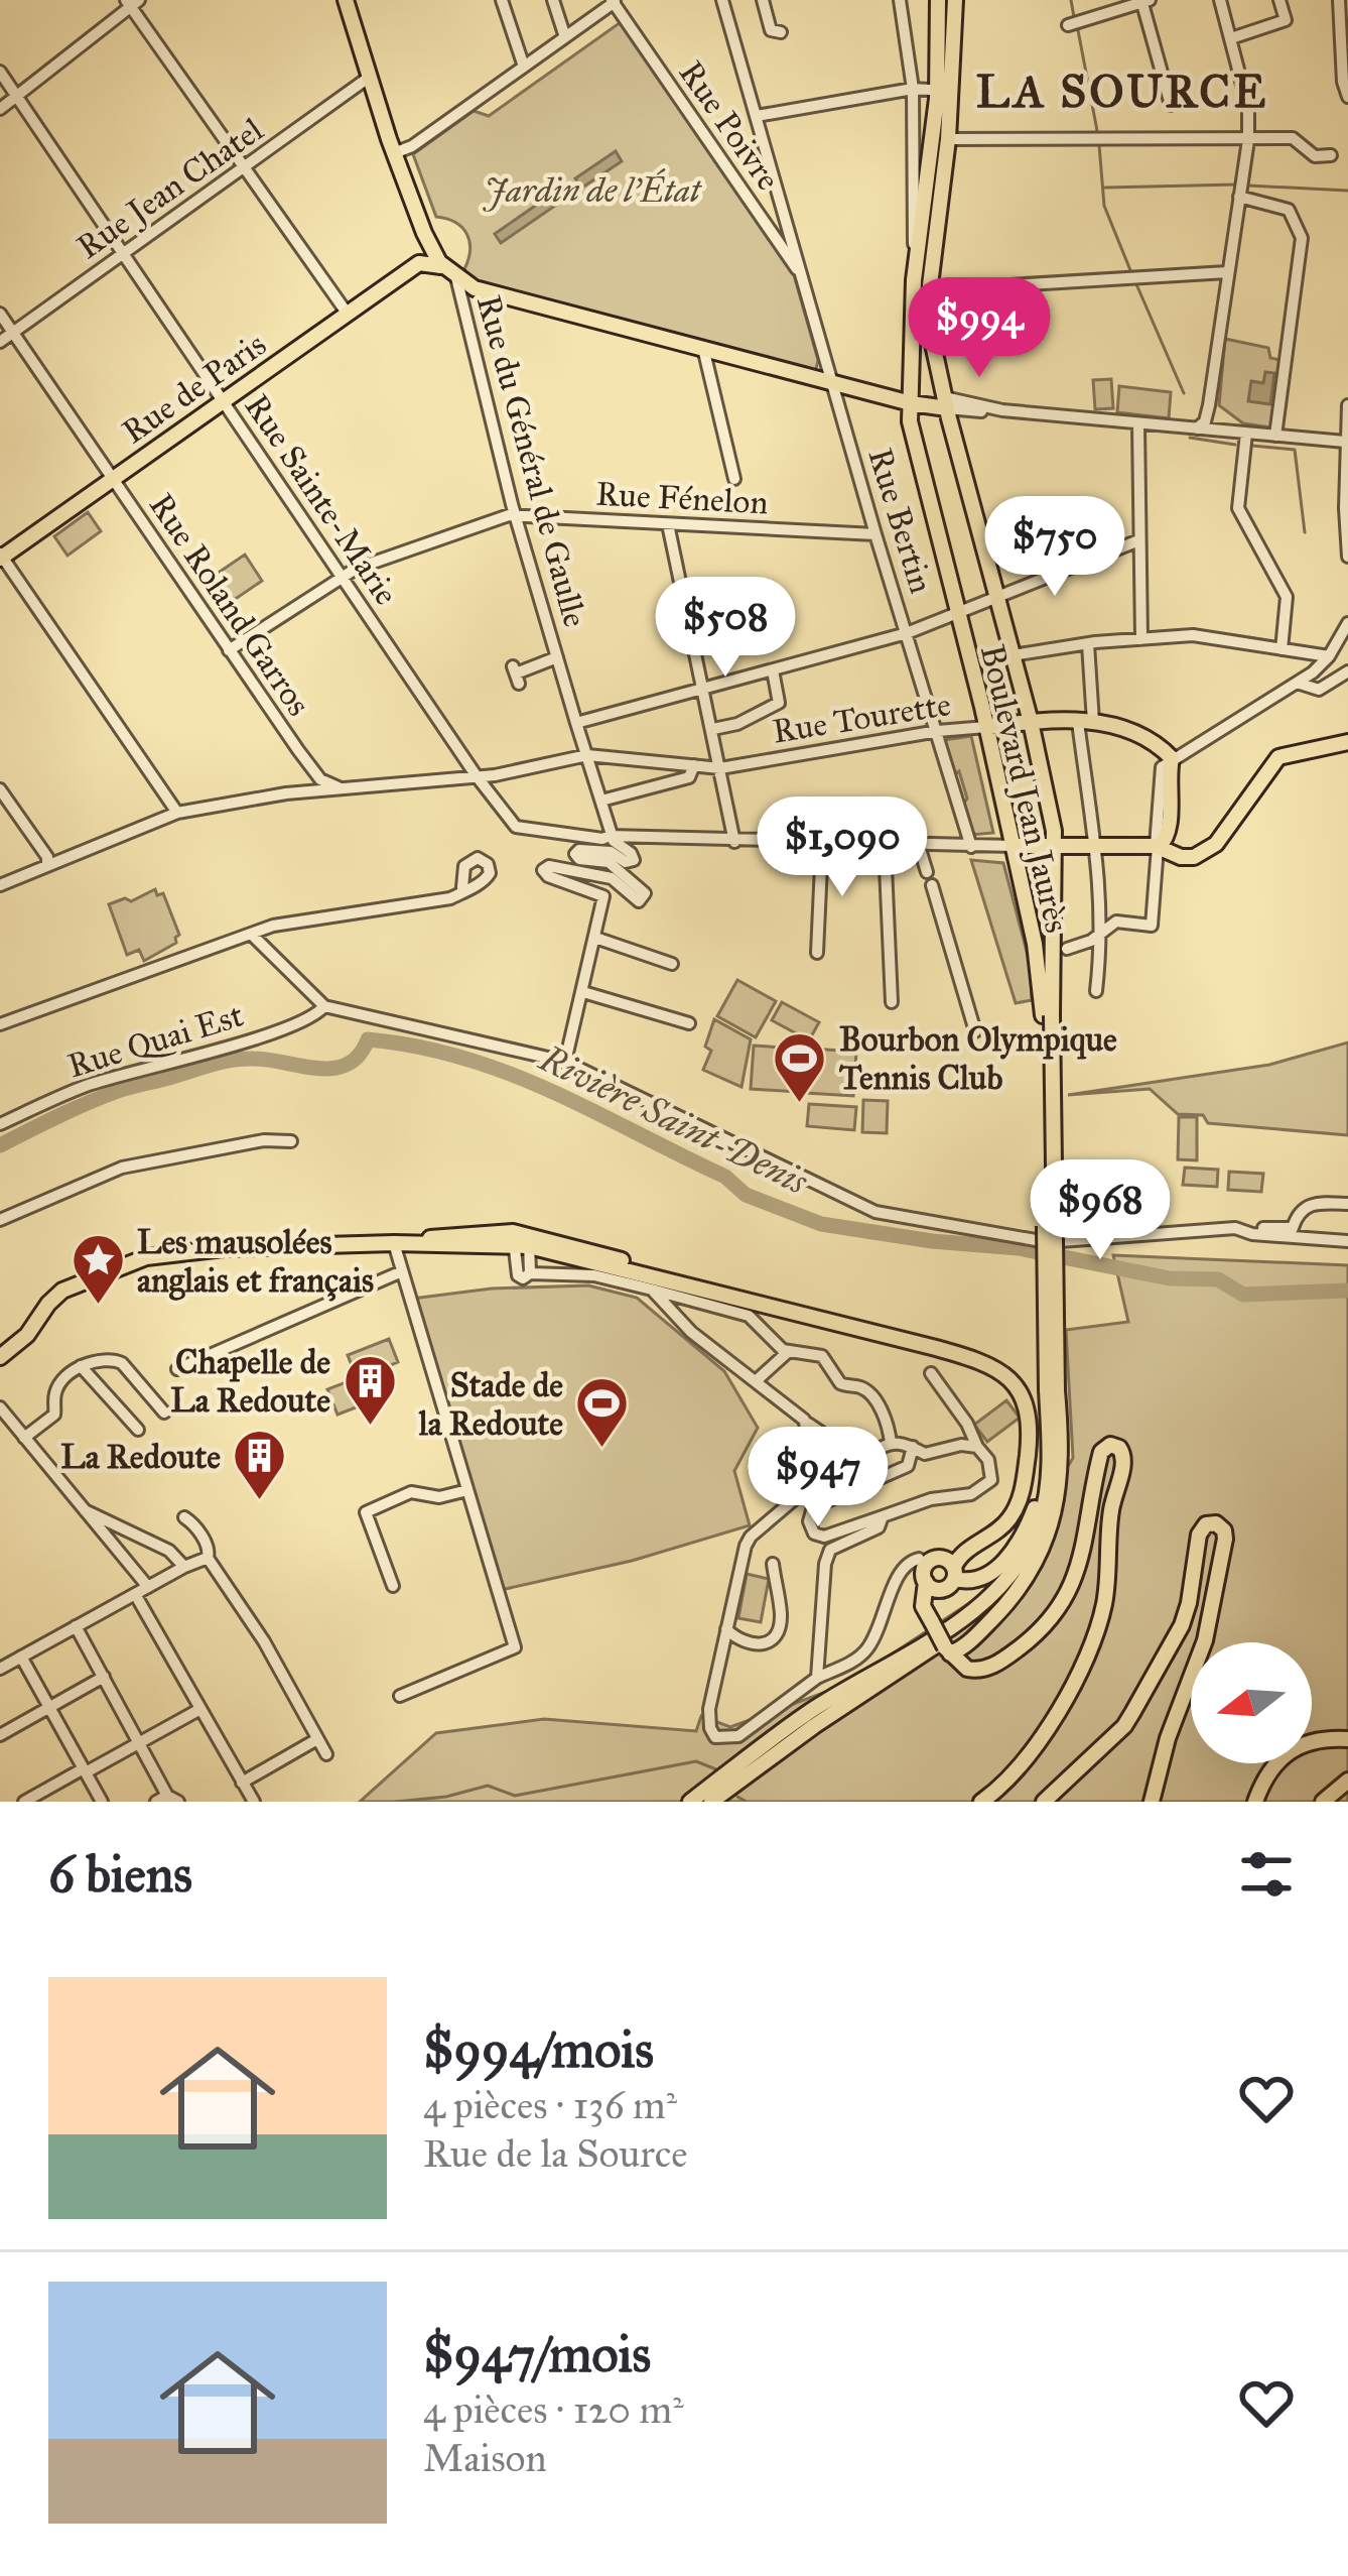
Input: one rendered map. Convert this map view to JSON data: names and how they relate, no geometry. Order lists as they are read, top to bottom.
{
  "streets": {
    "main road": [
      "Rue de Paris",
      "Rue du Général de Gaulle",
      "Rue Tourette",
      "Boulevard Jean Jaurès"
    ],
    "street": [
      "Rue Poivre",
      "Rue Jean Chatel",
      "Rue Fénelon",
      "Rue Sainte-Marie",
      "Rue Bertin",
      "Rue Roland Garros",
      "Rue Quai Est"
    ]
  },
  "crossings": [
    ["Rue Poivre", "Rue Bertin"],
    ["Rue Jean Chatel", "Rue du Général de Gaulle"],
    ["Rue Jean Chatel", "Rue Sainte-Marie"],
    ["Rue Jean Chatel", "Rue Roland Garros"],
    ["Rue de Paris", "Rue Sainte-Marie"],
    ["Rue de Paris", "Rue Roland Garros"],
    ["Rue du Général de Gaulle", "Rue Fénelon"],
    ["Rue du Général de Gaulle", "Rue Sainte-Marie"],
    ["Rue du Général de Gaulle", "Rue Tourette"],
    ["Rue Fénelon", "Rue Sainte-Marie"],
    ["Rue Fénelon", "Rue Bertin"],
    ["Rue Fénelon", "Rue Roland Garros"],
    ["Rue Sainte-Marie", "Rue Bertin"],
    ["Rue Sainte-Marie", "Rue Tourette"],
    ["Rue Sainte-Marie", "Boulevard Jean Jaurès"],
    ["Rue Bertin", "Rue Tourette"],
    ["Rue Roland Garros", "Rue Tourette"],
    ["Rue Tourette", "Boulevard Jean Jaurès"]
  ],
  "districts": ["LA SOURCE"],
  "water": ["Rivière Saint-Denis"],
  "parks": ["Jardin de l'État"],
  "places": {
    "sports": ["Bourbon Olympique Tennis Club", "Stade de la Redoute"],
    "place": ["Les mausolées anglais et français"],
    "building": ["Chapelle de La Redoute", "La Redoute"]
  },
  "north": "left",
  "page": {
    "price": [
      "$994",
      "$750",
      "$508",
      "$1,090",
      "$968",
      "$947"
    ],
    "heading": "6 biens",
    "list": [
      {
        "name": "$994/mois",
        "note": "4 pièces · 136 m² · Rue de la Source"
      },
      {
        "name": "$947/mois",
        "note": "4 pièces · 120 m² · Maison"
      }
    ]
  }
}
